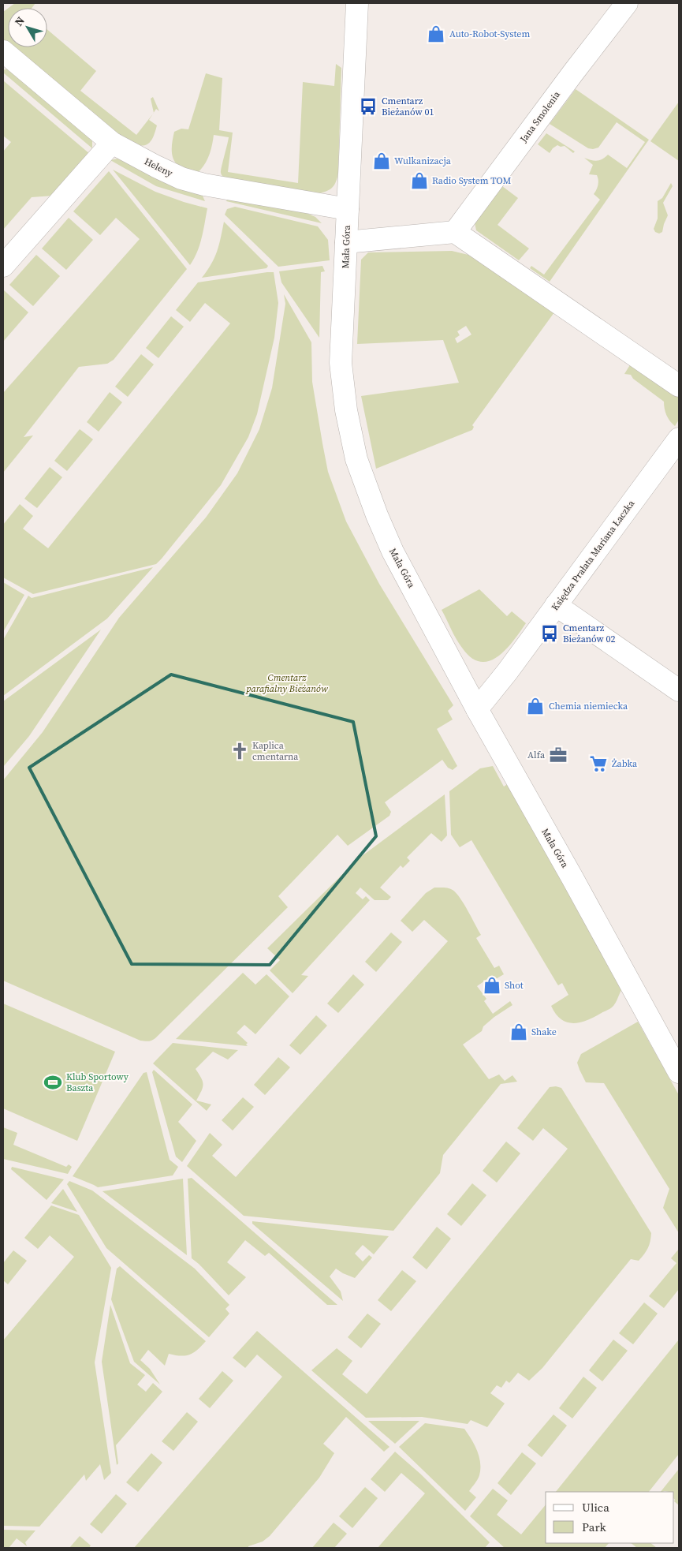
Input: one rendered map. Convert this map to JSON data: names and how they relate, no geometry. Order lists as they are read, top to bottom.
{
  "streets": {
    "street": [
      "Jana Smolenia",
      "Heleny",
      "Mała Góra",
      "Księdza Prałata Mariana Łaczka"
    ]
  },
  "crossings": [
    ["Heleny", "Mała Góra"],
    ["Mała Góra", "Księdza Prałata Mariana Łaczka"]
  ],
  "parks": ["Cmentarz parafialny Bieżanów"],
  "places": {
    "shop": [
      "Auto-Robot-System",
      "Wulkanizacja",
      "Radio System TOM",
      "Chemia niemiecka",
      "Shot",
      "Shake"
    ],
    "bus stop": ["Cmentarz Bieżanów 01", "Cmentarz Bieżanów 02"],
    "church": ["Kaplica cmentarna"],
    "office": ["Alfa"],
    "supermarket": ["Żabka"],
    "sports": ["Klub Sportowy Baszta"]
  },
  "legend": ["Ulica", "Park"],
  "north": "top left"
}
